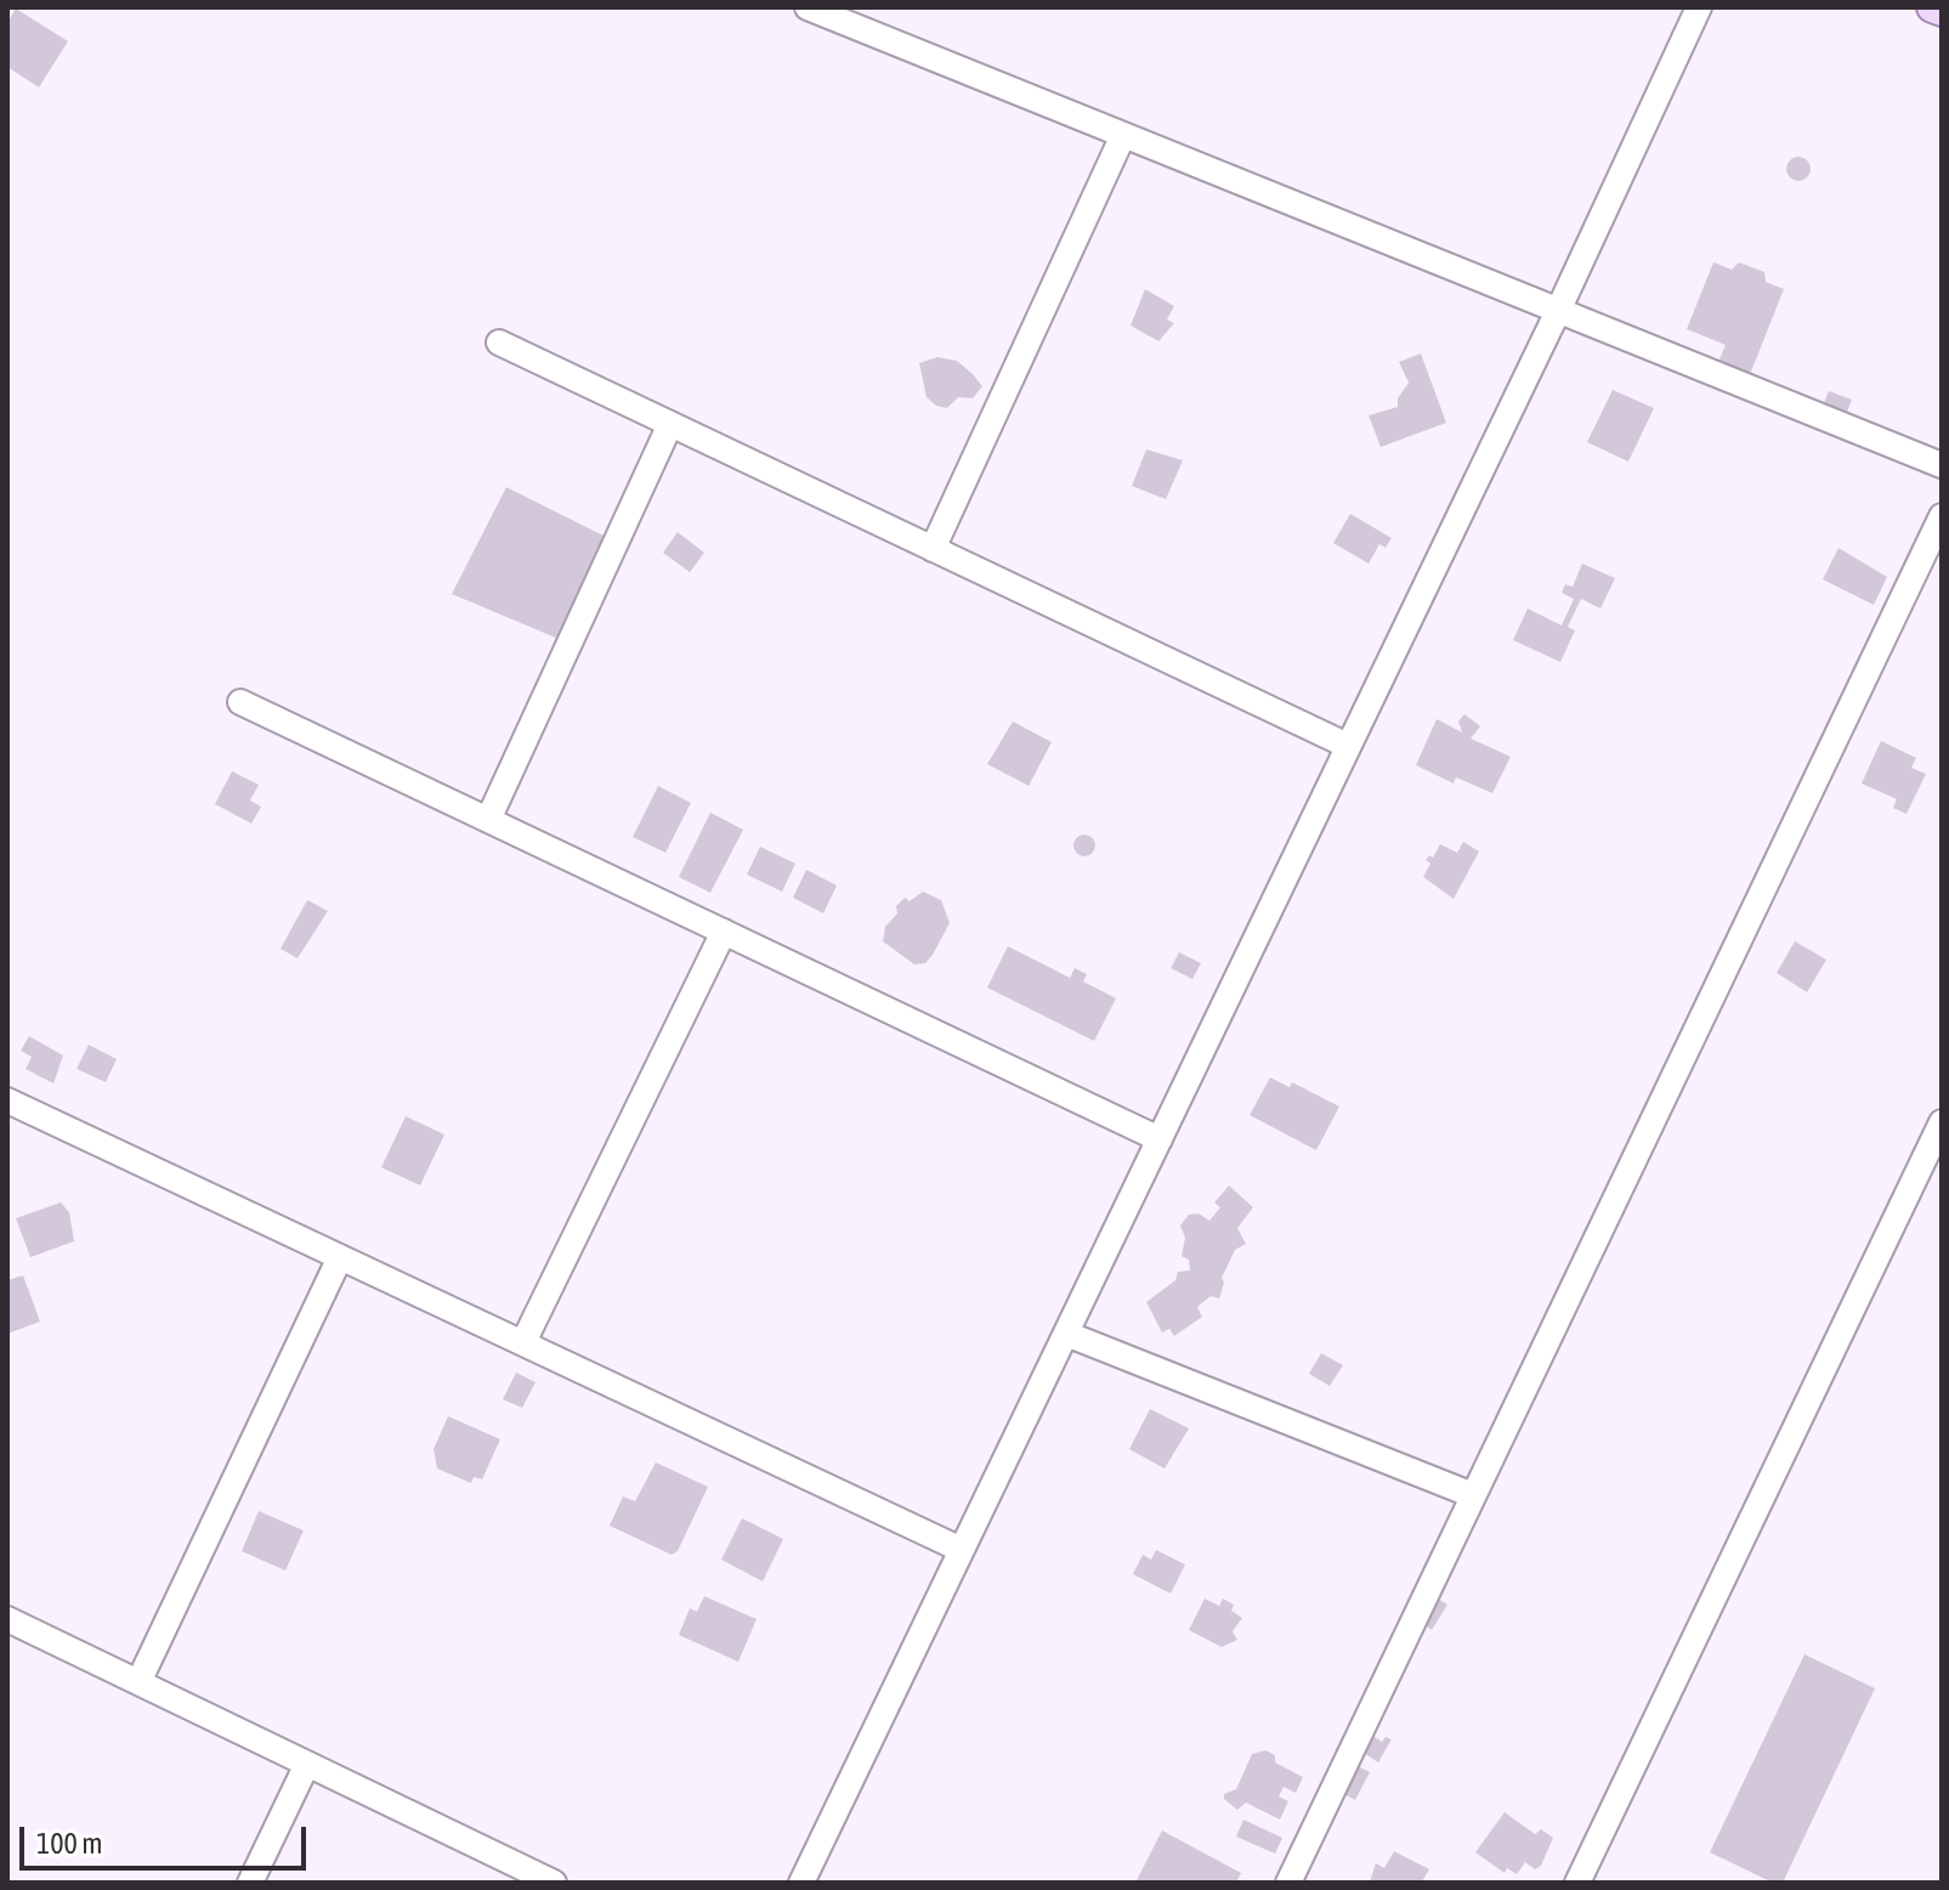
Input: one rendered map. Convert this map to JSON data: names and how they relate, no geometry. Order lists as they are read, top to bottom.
{
  "scale_bar": "100 m"
}
